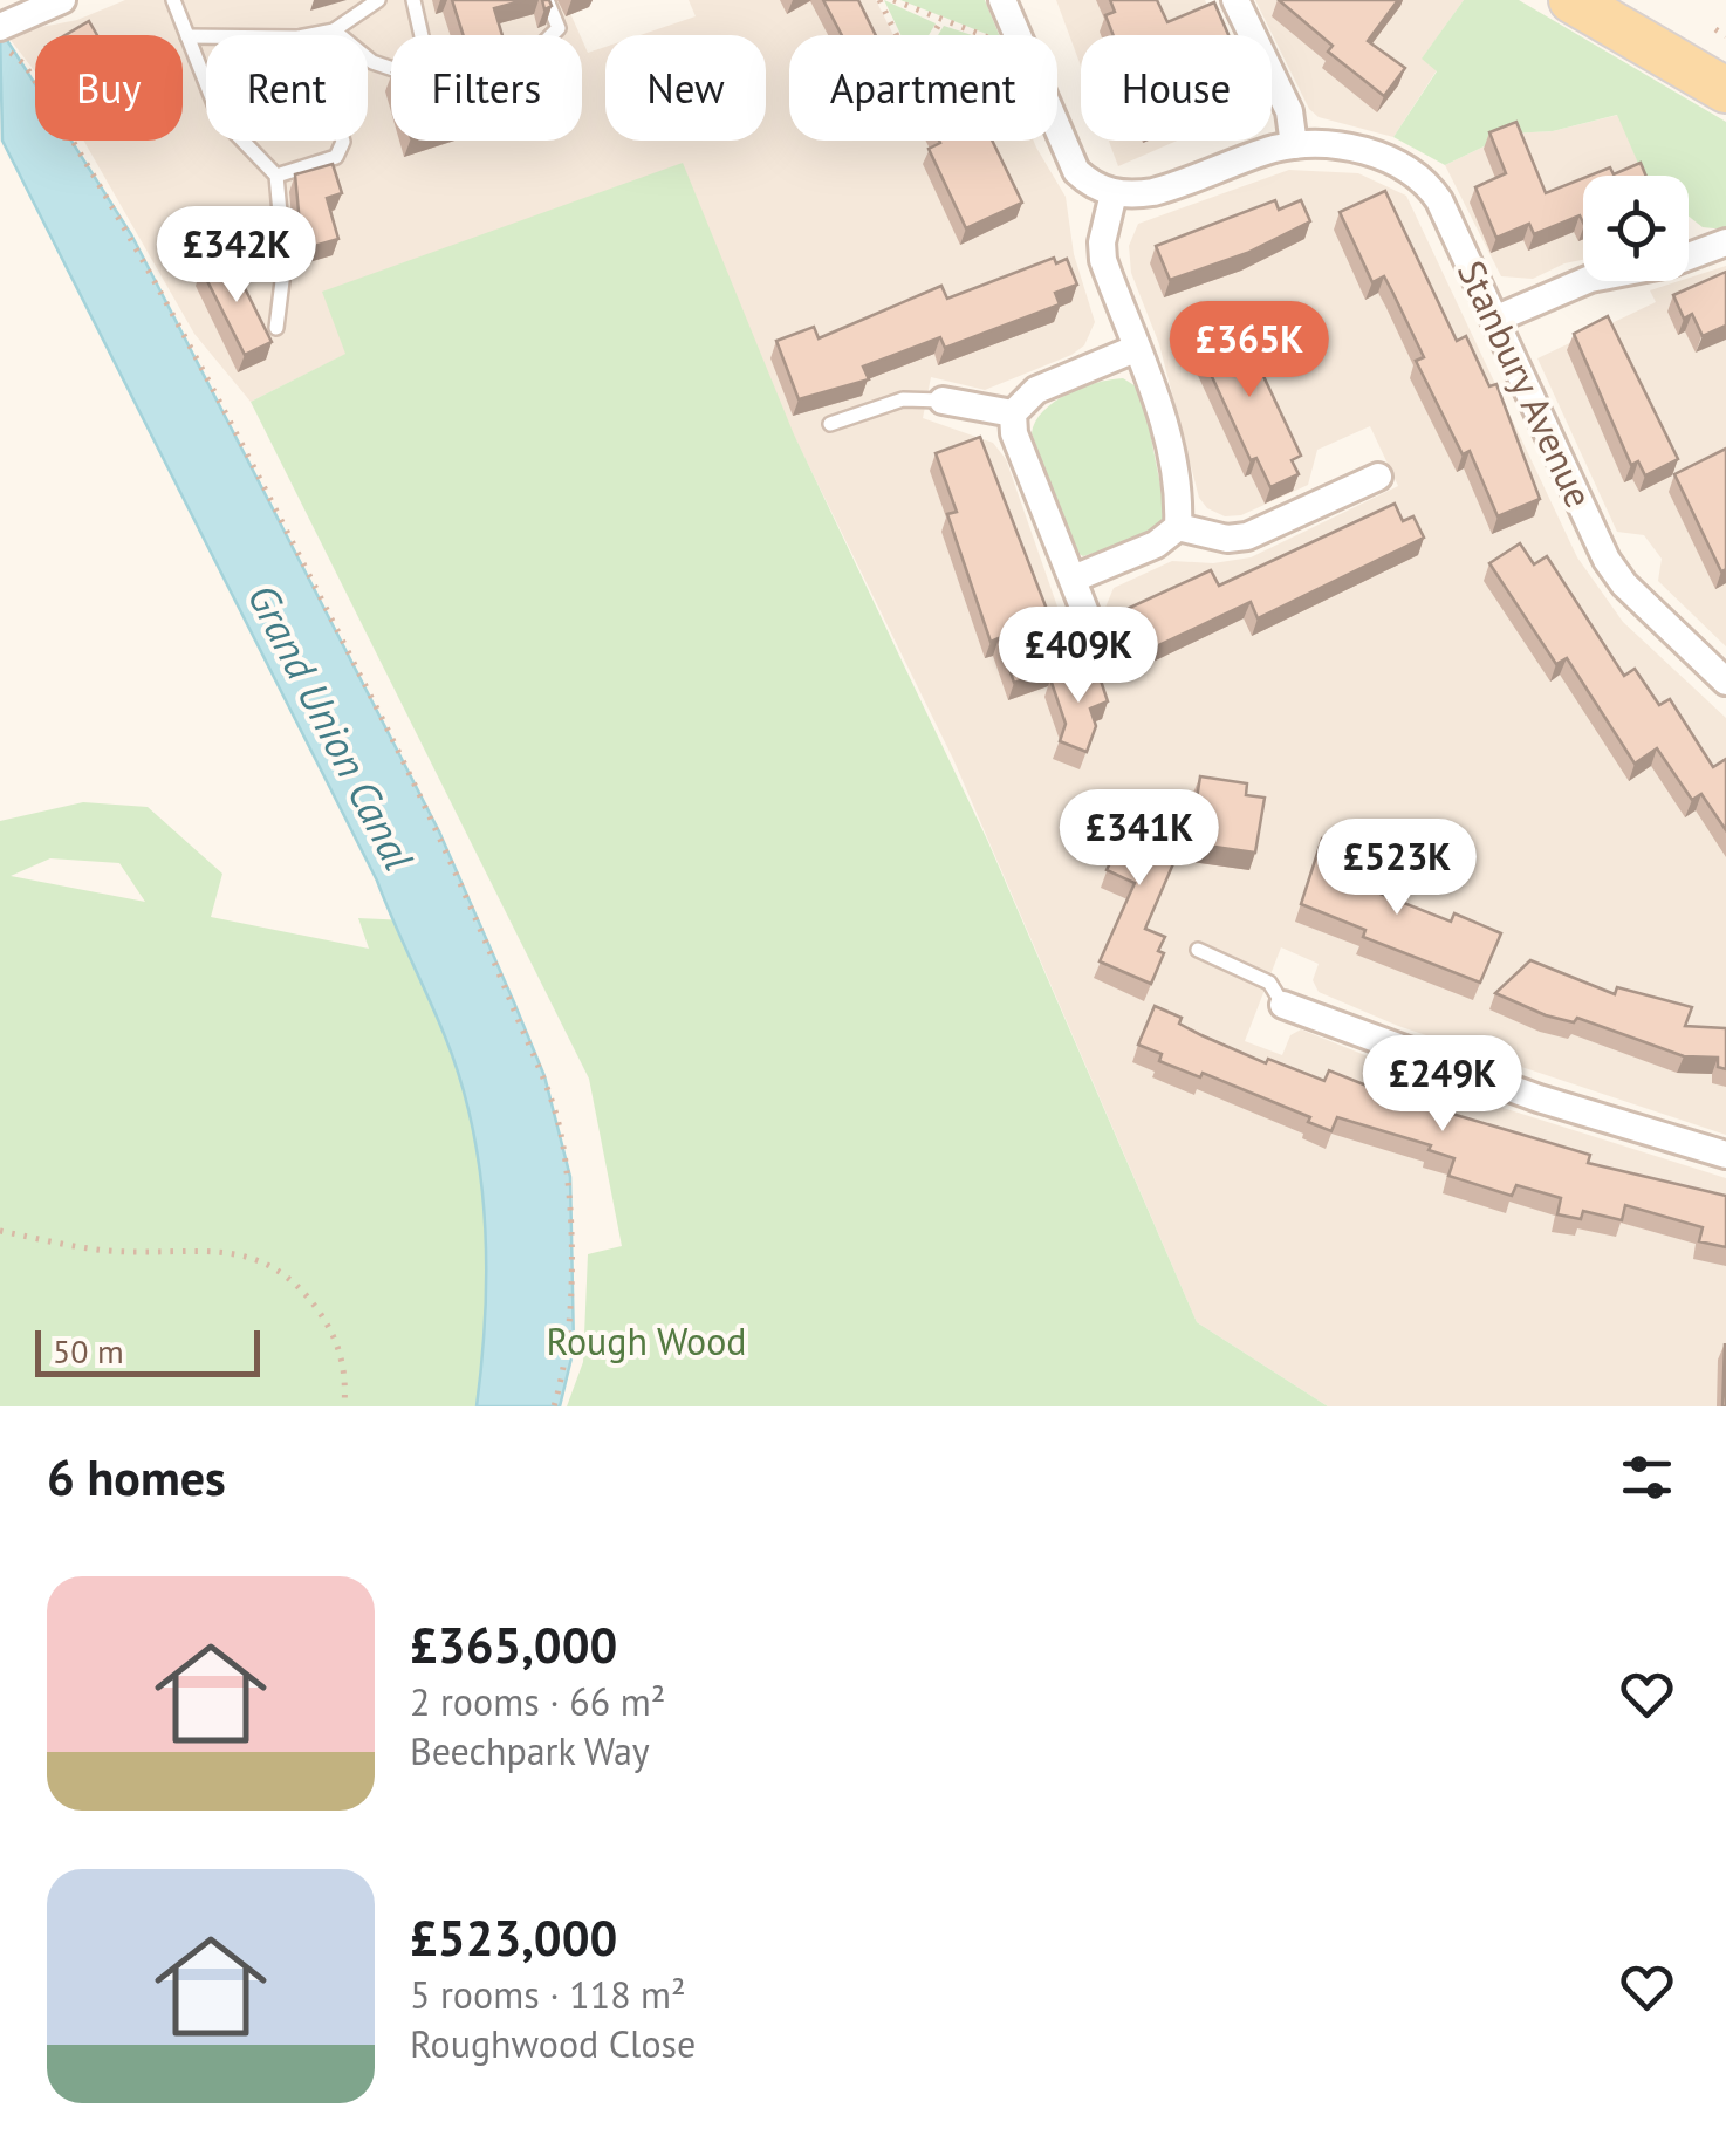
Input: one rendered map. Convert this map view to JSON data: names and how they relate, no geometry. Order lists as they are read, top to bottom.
{
  "streets": {
    "street": ["Stanbury Avenue"]
  },
  "water": ["Grand Union Canal"],
  "parks": ["Rough Wood"],
  "scale_bar": "50 m",
  "page": {
    "chip": [
      "Buy",
      "Rent",
      "Filters",
      "New",
      "Apartment",
      "House"
    ],
    "price": [
      "£342K",
      "£365K",
      "£409K",
      "£341K",
      "£523K",
      "£249K"
    ],
    "scale": "50 m",
    "heading": "6 homes",
    "list": [
      {
        "name": "£365,000",
        "note": "2 rooms · 66 m² · Beechpark Way"
      },
      {
        "name": "£523,000",
        "note": "5 rooms · 118 m² · Roughwood Close"
      }
    ]
  }
}
